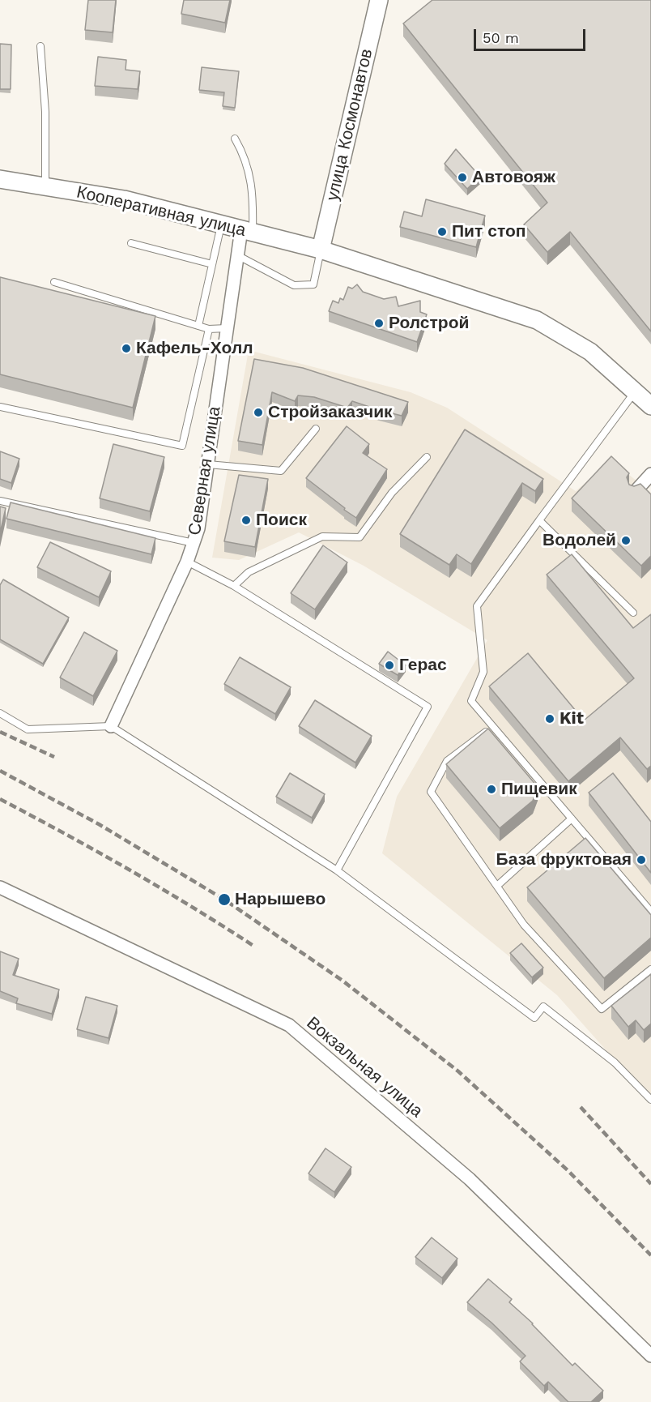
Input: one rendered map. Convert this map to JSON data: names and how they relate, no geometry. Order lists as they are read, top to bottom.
{
  "streets": {
    "main road": ["улица Космонавтов", "Кооперативная улица"],
    "street": ["Северная улица", "Вокзальная улица"]
  },
  "crossings": [
    ["улица Космонавтов", "Кооперативная улица"],
    ["Кооперативная улица", "Северная улица"]
  ],
  "places": [
    "Автовояж",
    "Пит стоп",
    "Ролстрой",
    "Кафель-Холл",
    "Стройзаказчик",
    "Поиск",
    "Водолей",
    "Герас",
    "Kit",
    "Пищевик",
    "База фруктовая",
    "Нарышево"
  ],
  "scale_bar": "50 m"
}
